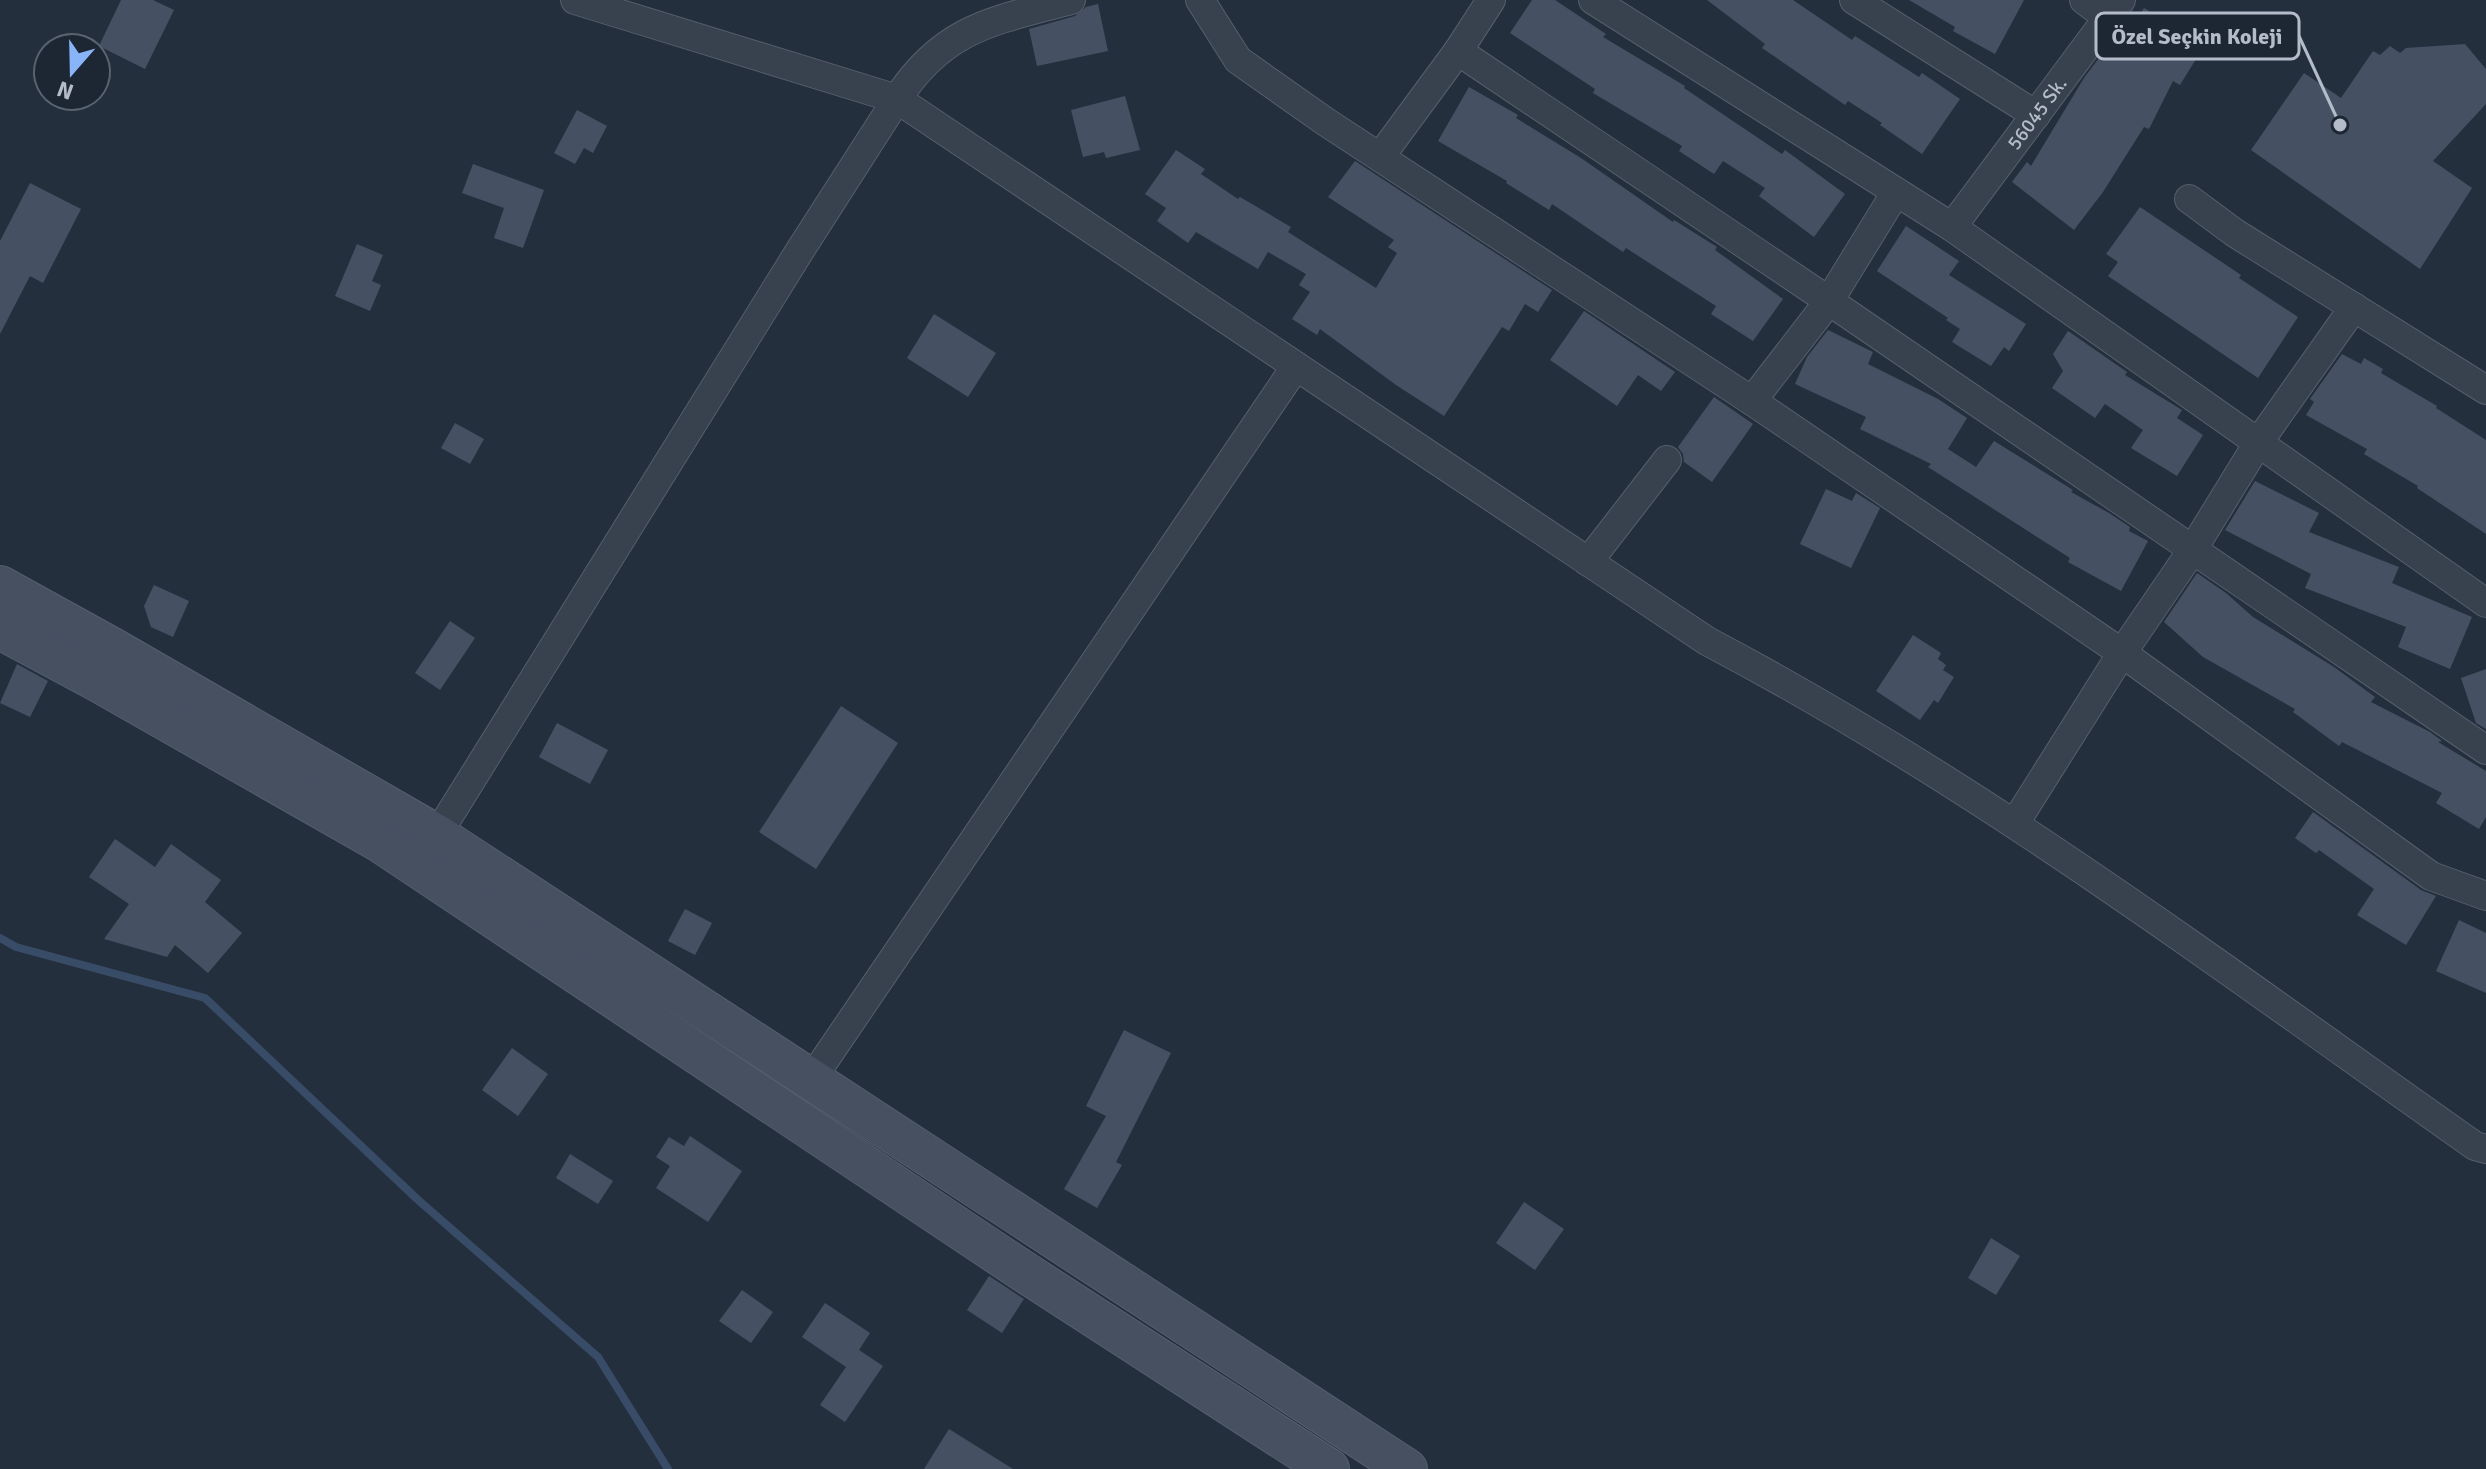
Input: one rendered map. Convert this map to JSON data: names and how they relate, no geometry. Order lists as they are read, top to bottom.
{
  "streets": {
    "street": ["56045 Sk."]
  },
  "places": ["Özel Seçkin Koleji"],
  "north": "bottom"
}
